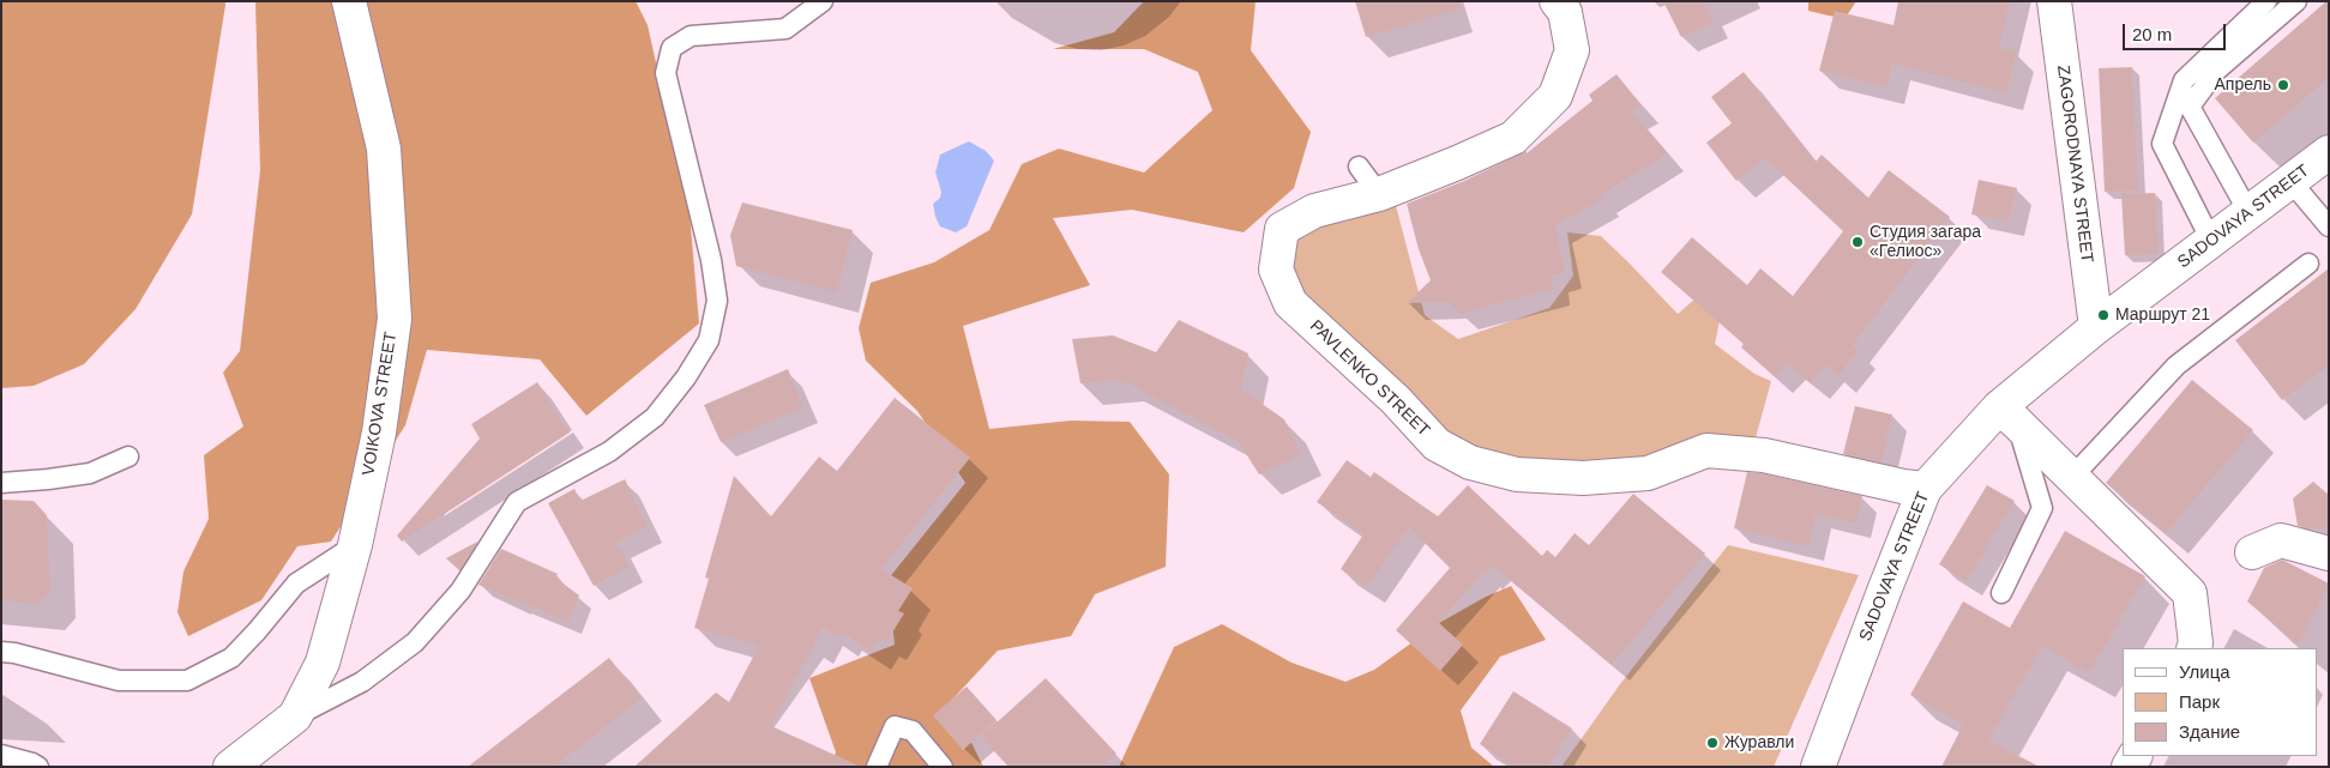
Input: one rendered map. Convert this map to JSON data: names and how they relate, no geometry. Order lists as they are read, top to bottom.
{
  "streets": {
    "street": [
      "ZAGORODNAYA STREET",
      "SADOVAYA STREET",
      "PAVLENKO STREET",
      "VOIKOVA STREET"
    ]
  },
  "crossings": [
    ["ZAGORODNAYA STREET", "SADOVAYA STREET"],
    ["SADOVAYA STREET", "PAVLENKO STREET"]
  ],
  "places": [
    "Апрель",
    "Студия загара «Гелиос»",
    "Маршрут 21",
    "Журавли"
  ],
  "legend": ["Улица", "Парк", "Здание"],
  "scale_bar": "20 m"
}
